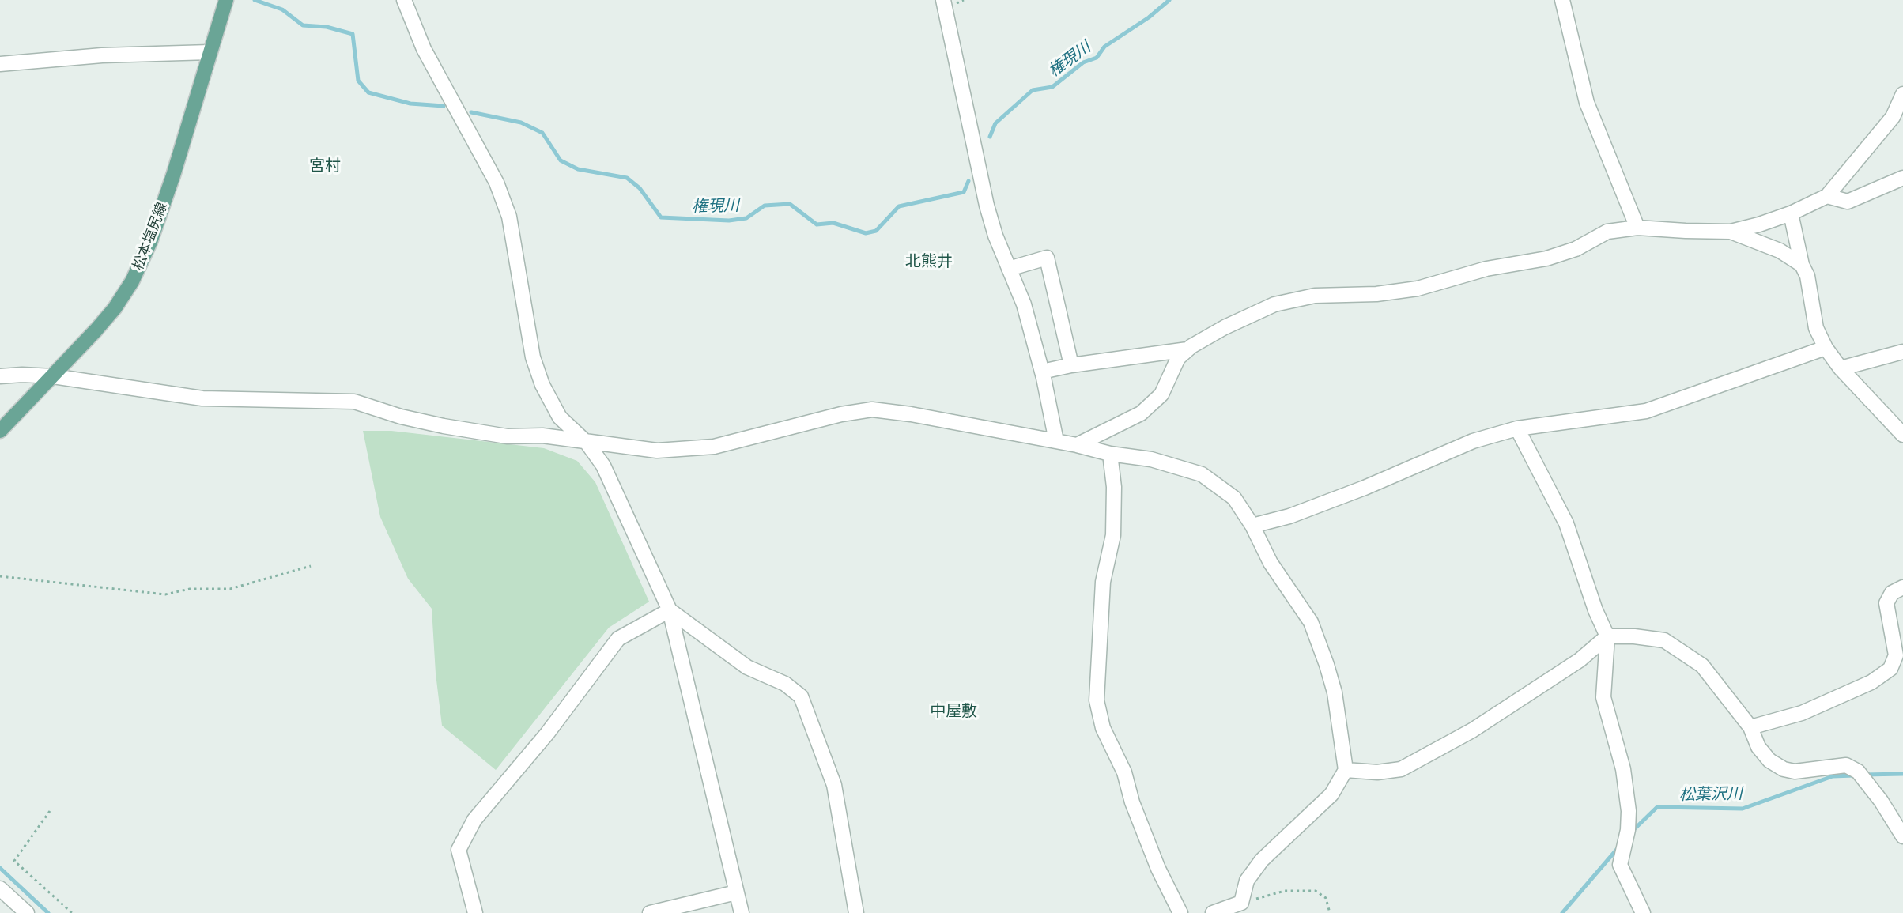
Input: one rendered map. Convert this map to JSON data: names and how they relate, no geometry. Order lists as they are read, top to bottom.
{
  "streets": {
    "main road": ["松本塩尻線"]
  },
  "districts": ["宮村", "北熊井", "中屋敷"],
  "water": ["権現川", "松葉沢川"]
}
